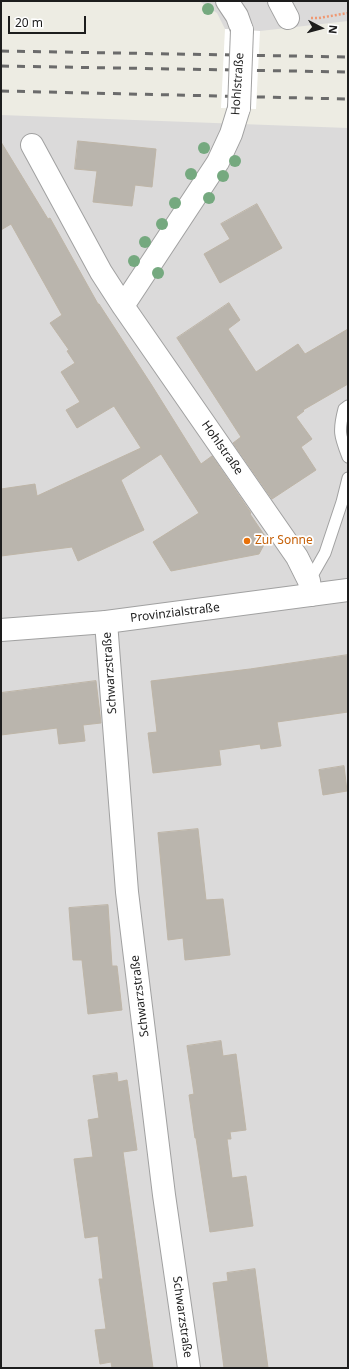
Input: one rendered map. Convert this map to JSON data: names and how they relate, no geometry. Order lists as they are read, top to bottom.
{
  "streets": {
    "street": ["Hohlstraße", "Provinzialstraße", "Schwarzstraße"]
  },
  "crossings": [
    ["Hohlstraße", "Provinzialstraße"],
    ["Provinzialstraße", "Schwarzstraße"]
  ],
  "places": ["Zur Sonne"],
  "scale_bar": "20 m",
  "north": "right"
}
